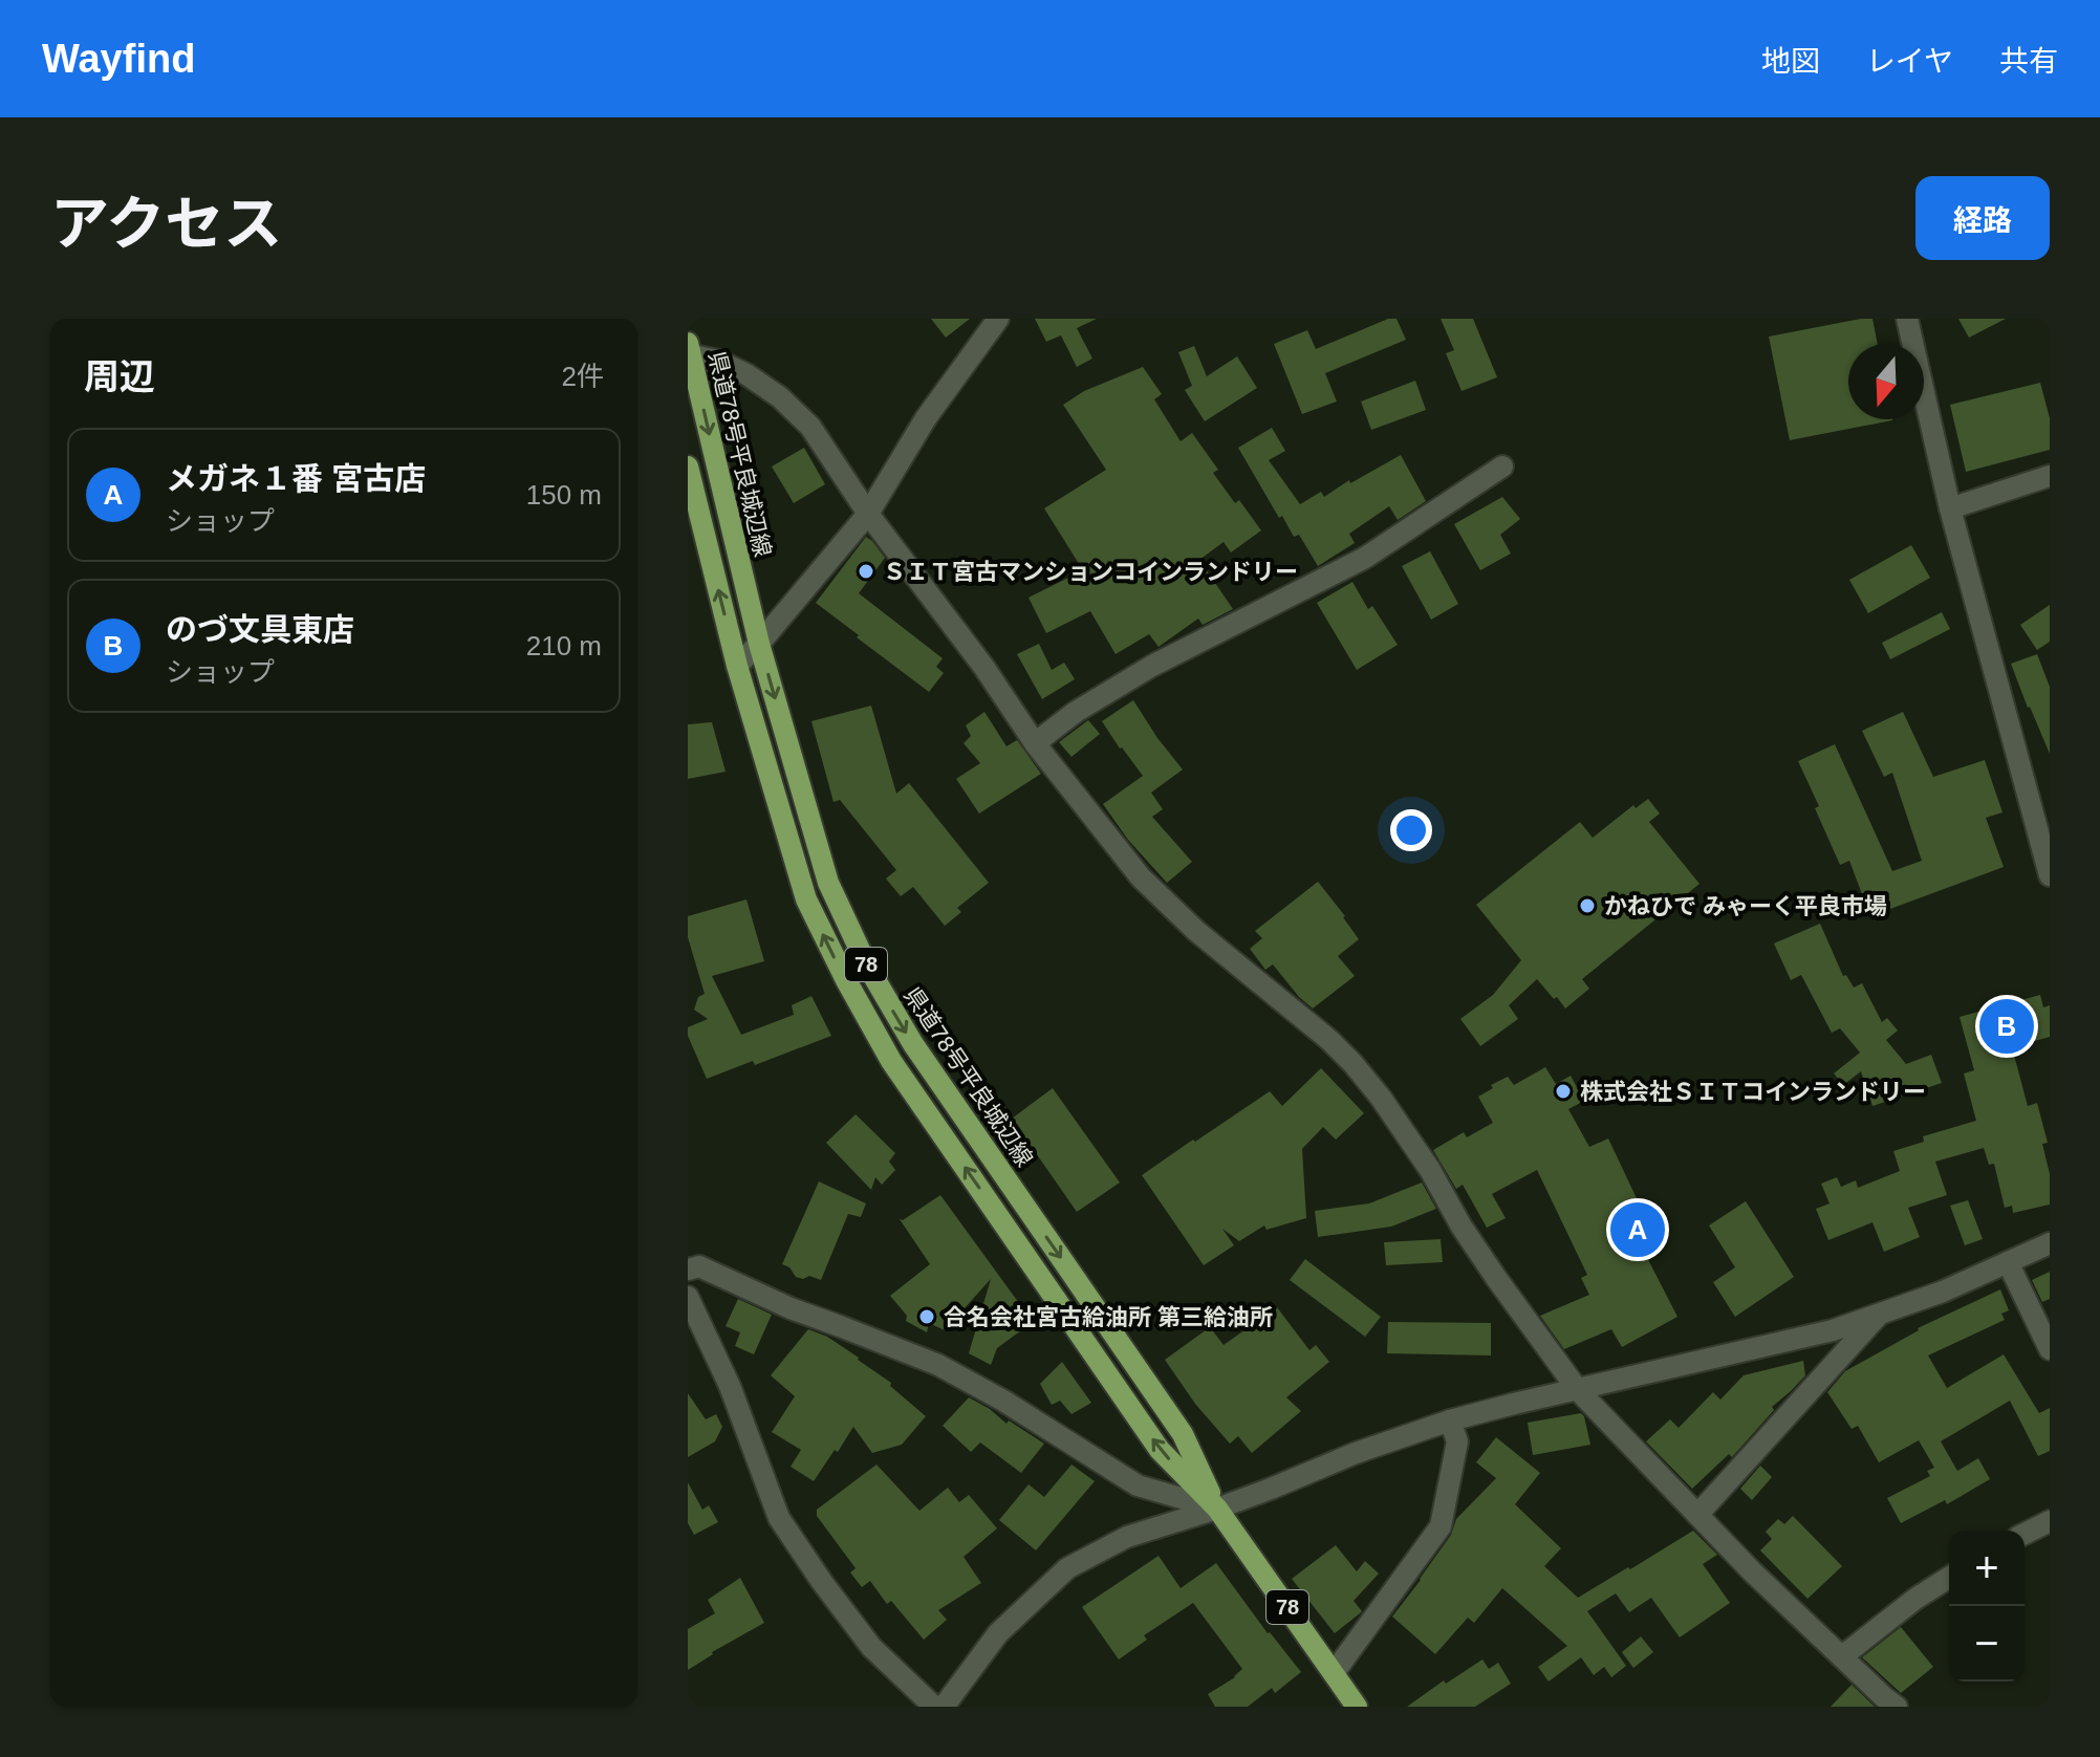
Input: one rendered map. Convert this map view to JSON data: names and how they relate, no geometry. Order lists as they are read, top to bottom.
{
  "streets": {
    "main road": ["県道78号平良城辺線", "78"]
  },
  "places": [
    "ＳＩＴ宮古マンションコインランドリー",
    "かねひで みゃーく平良市場",
    "株式会社ＳＩＴコインランドリー",
    "合名会社宮古給油所 第三給油所"
  ],
  "north": "bottom",
  "page": {
    "header": "Wayfind",
    "nav": ["地図", "レイヤ", "共有"],
    "title": "アクセス",
    "buttons": "経路",
    "heading": ["周辺", "2件"],
    "list": [
      {
        "mark": "A",
        "name": "メガネ１番 宮古店",
        "note": "ショップ",
        "value": "150 m"
      },
      {
        "mark": "B",
        "name": "のづ文具東店",
        "note": "ショップ",
        "value": "210 m"
      }
    ],
    "pins": ["B", "A"],
    "map_buttons": ["+", "−"]
  }
}
